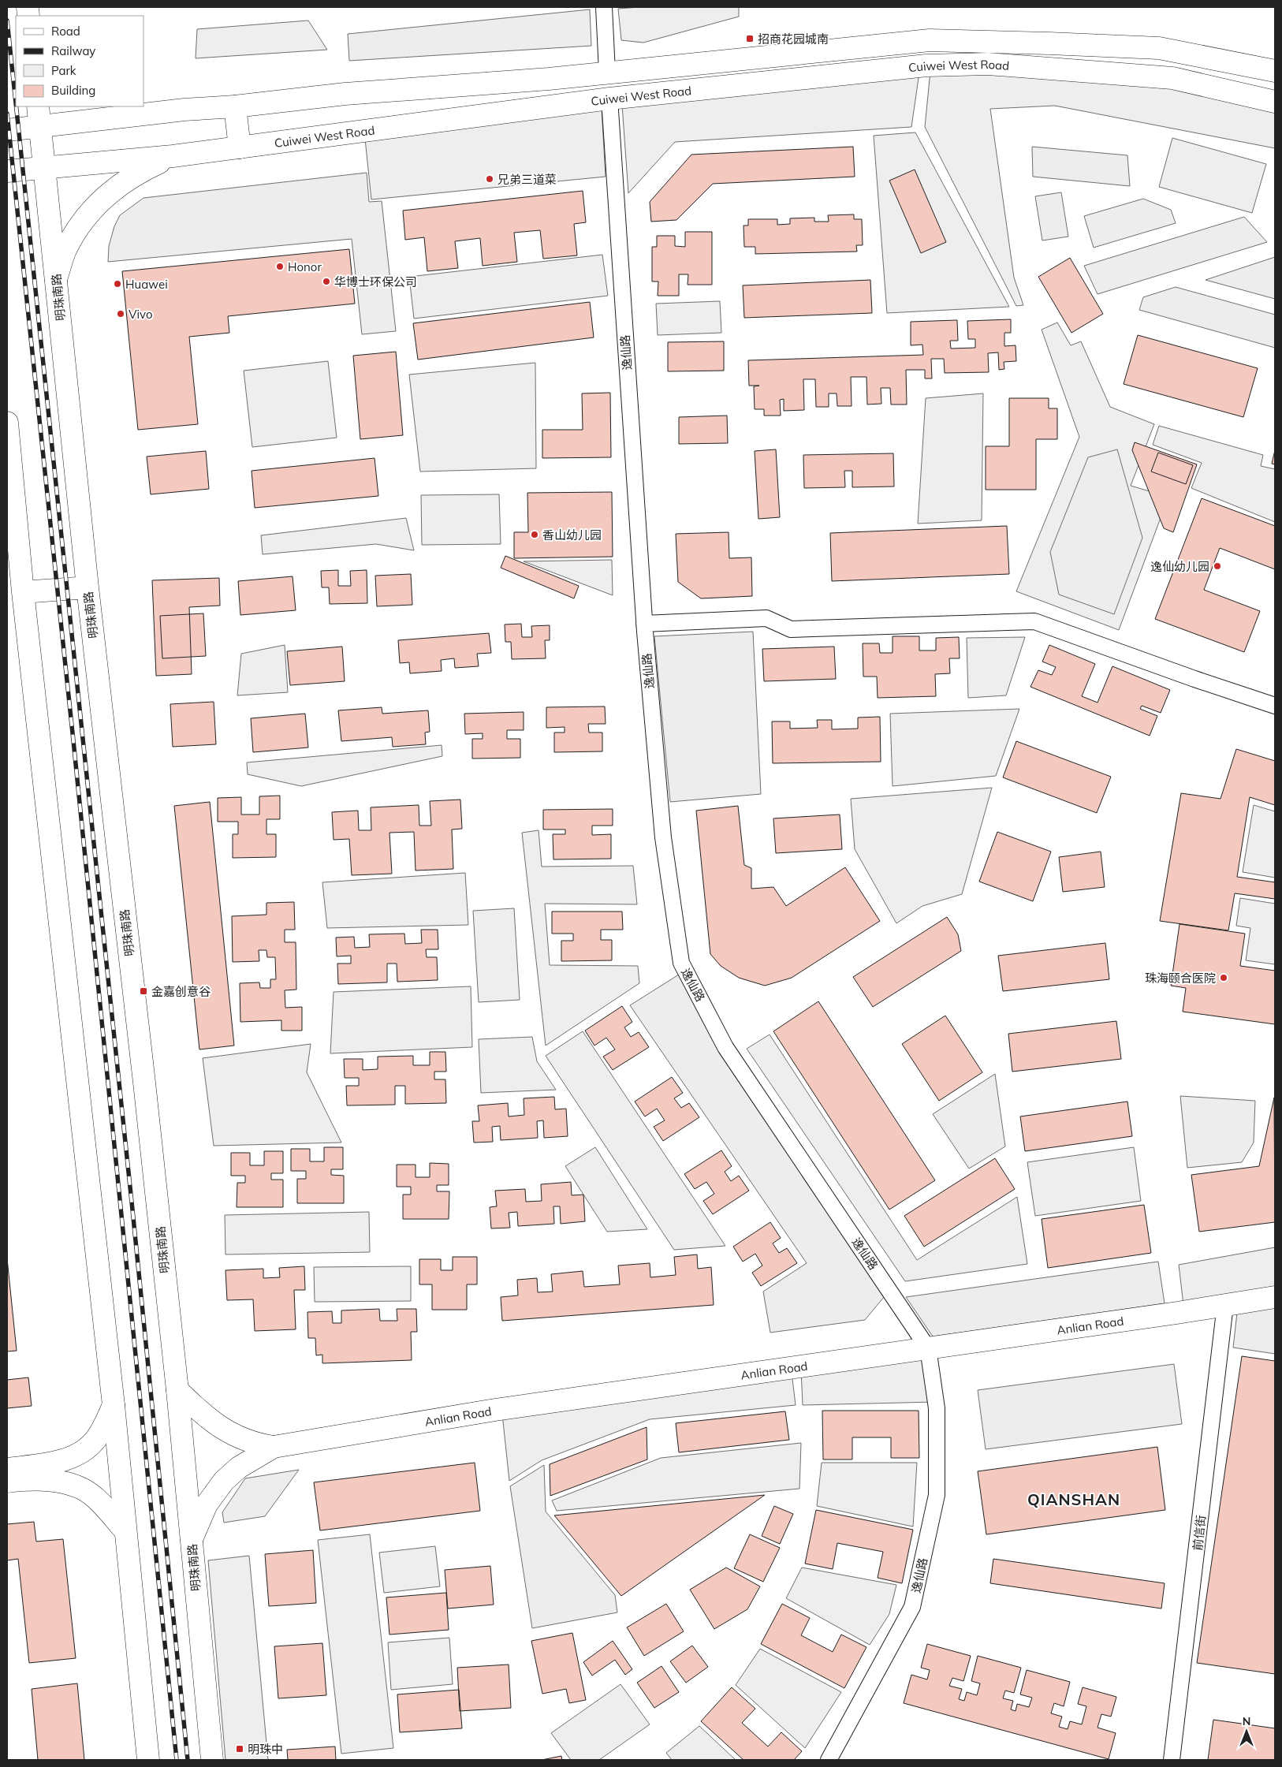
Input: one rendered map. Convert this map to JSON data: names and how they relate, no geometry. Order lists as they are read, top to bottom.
{
  "streets": {
    "main road": ["Cuiwei West Road", "明珠南路", "Anlian Road"],
    "street": ["逸仙路", "前信街"]
  },
  "crossings": [
    ["Cuiwei West Road", "明珠南路"],
    ["Cuiwei West Road", "逸仙路"],
    ["逸仙路", "Anlian Road"],
    ["Anlian Road", "前信街"]
  ],
  "districts": ["QIANSHAN"],
  "places": {
    "transit": ["招商花园城南", "金嘉创意谷", "明珠中"],
    "other": [
      "兄弟三道菜",
      "Honor",
      "华博士环保公司",
      "Huawei",
      "Vivo",
      "香山幼儿园",
      "逸仙幼儿园",
      "珠海颐合医院"
    ]
  },
  "legend": [
    "Road",
    "Railway",
    "Park",
    "Building"
  ],
  "north": "top"
}
